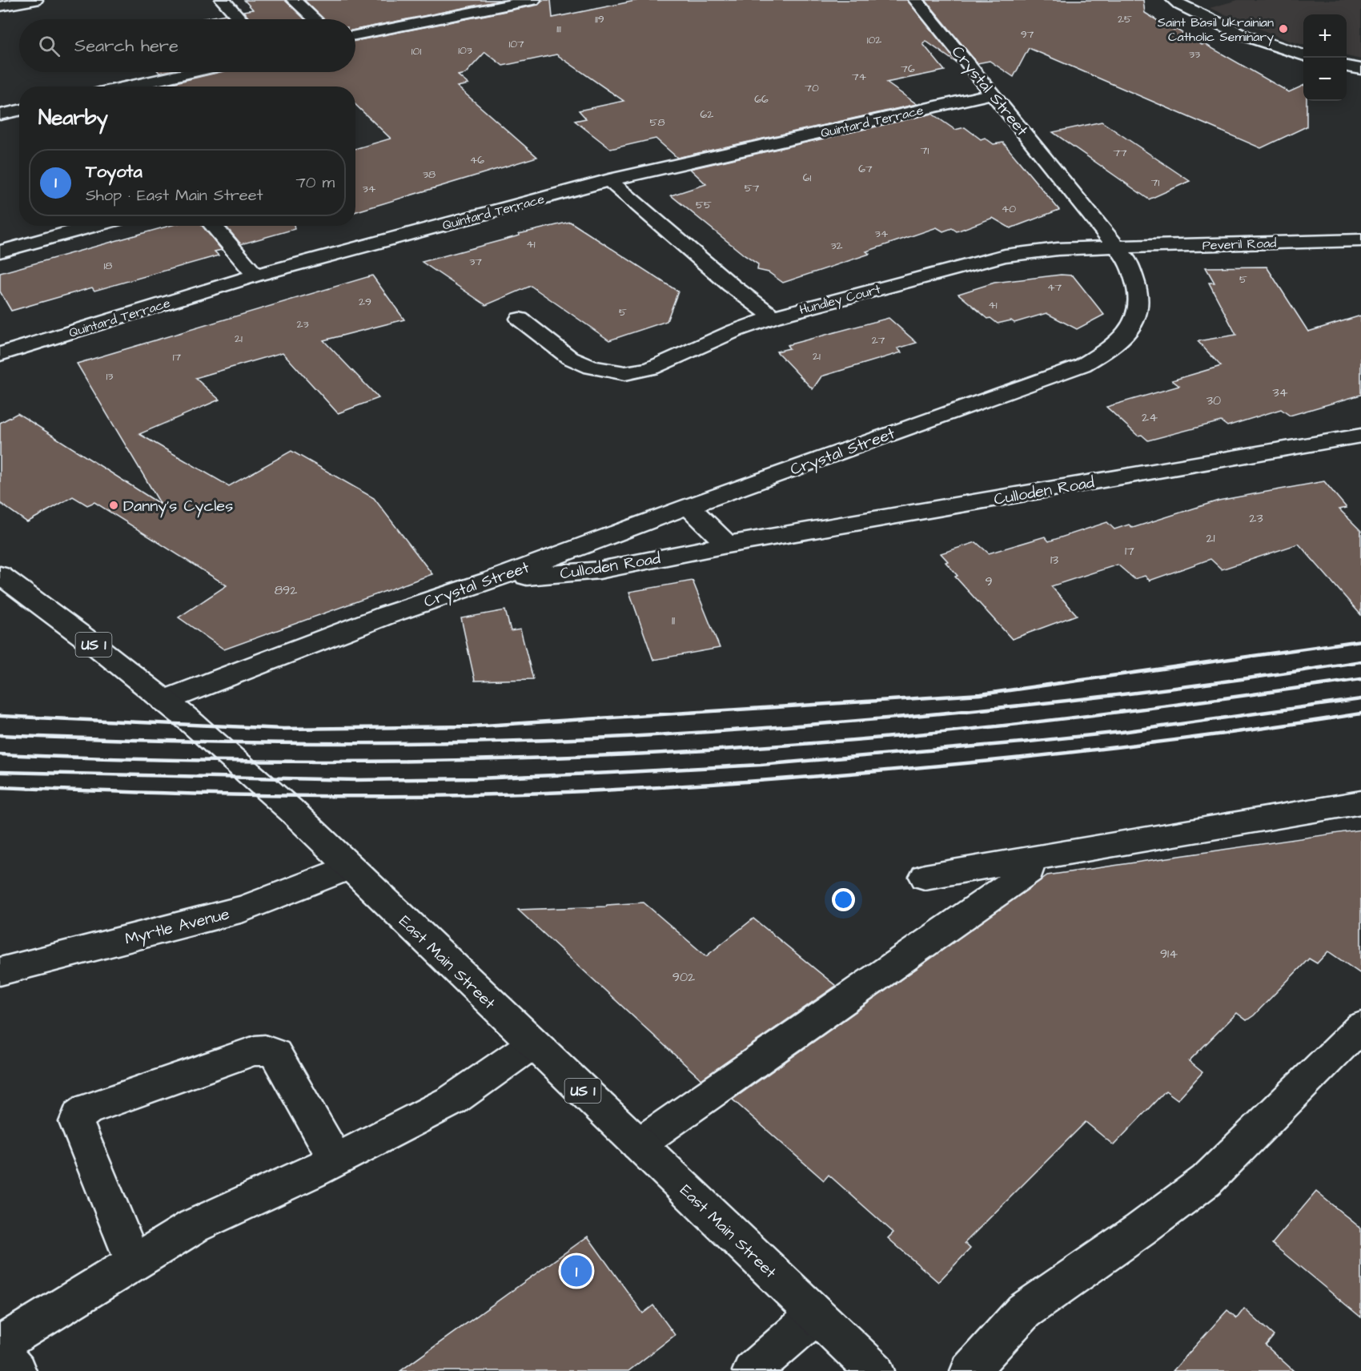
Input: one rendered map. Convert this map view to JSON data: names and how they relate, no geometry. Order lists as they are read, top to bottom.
{
  "streets": {
    "street": [
      "Crystal Street",
      "Quintard Terrace",
      "Peveril Road",
      "Hundley Court",
      "Culloden Road",
      "US 1",
      "Myrtle Avenue",
      "East Main Street"
    ]
  },
  "crossings": [
    ["Crystal Street", "Quintard Terrace"],
    ["Crystal Street", "Peveril Road"],
    ["Crystal Street", "Hundley Court"],
    ["Crystal Street", "Culloden Road"],
    ["Crystal Street", "East Main Street"],
    ["Peveril Road", "Hundley Court"],
    ["Myrtle Avenue", "East Main Street"]
  ],
  "places": ["Saint Basil Ukrainian Catholic Seminary", "Danny's Cycles"],
  "house_numbers": [
    "119",
    "25",
    "111",
    "97",
    "102",
    "107",
    "103",
    "101",
    "33",
    "76",
    "74",
    "70",
    "66",
    "62",
    "58",
    "71",
    "77",
    "46",
    "67",
    "38",
    "61",
    "71",
    "57",
    "34",
    "55",
    "40",
    "34",
    "41",
    "32",
    "37",
    "18",
    "5",
    "47",
    "29",
    "41",
    "5",
    "23",
    "21",
    "27",
    "21",
    "17",
    "13",
    "34",
    "30",
    "24",
    "23",
    "21",
    "17",
    "13",
    "9",
    "892",
    "11",
    "914",
    "902"
  ],
  "page": {
    "map_buttons": ["+", "−"],
    "search": "Search here",
    "heading": "Nearby",
    "list": [
      {
        "mark": "1",
        "name": "Toyota",
        "note": "Shop · East Main Street",
        "value": "70 m"
      }
    ],
    "pins": "1"
  }
}
